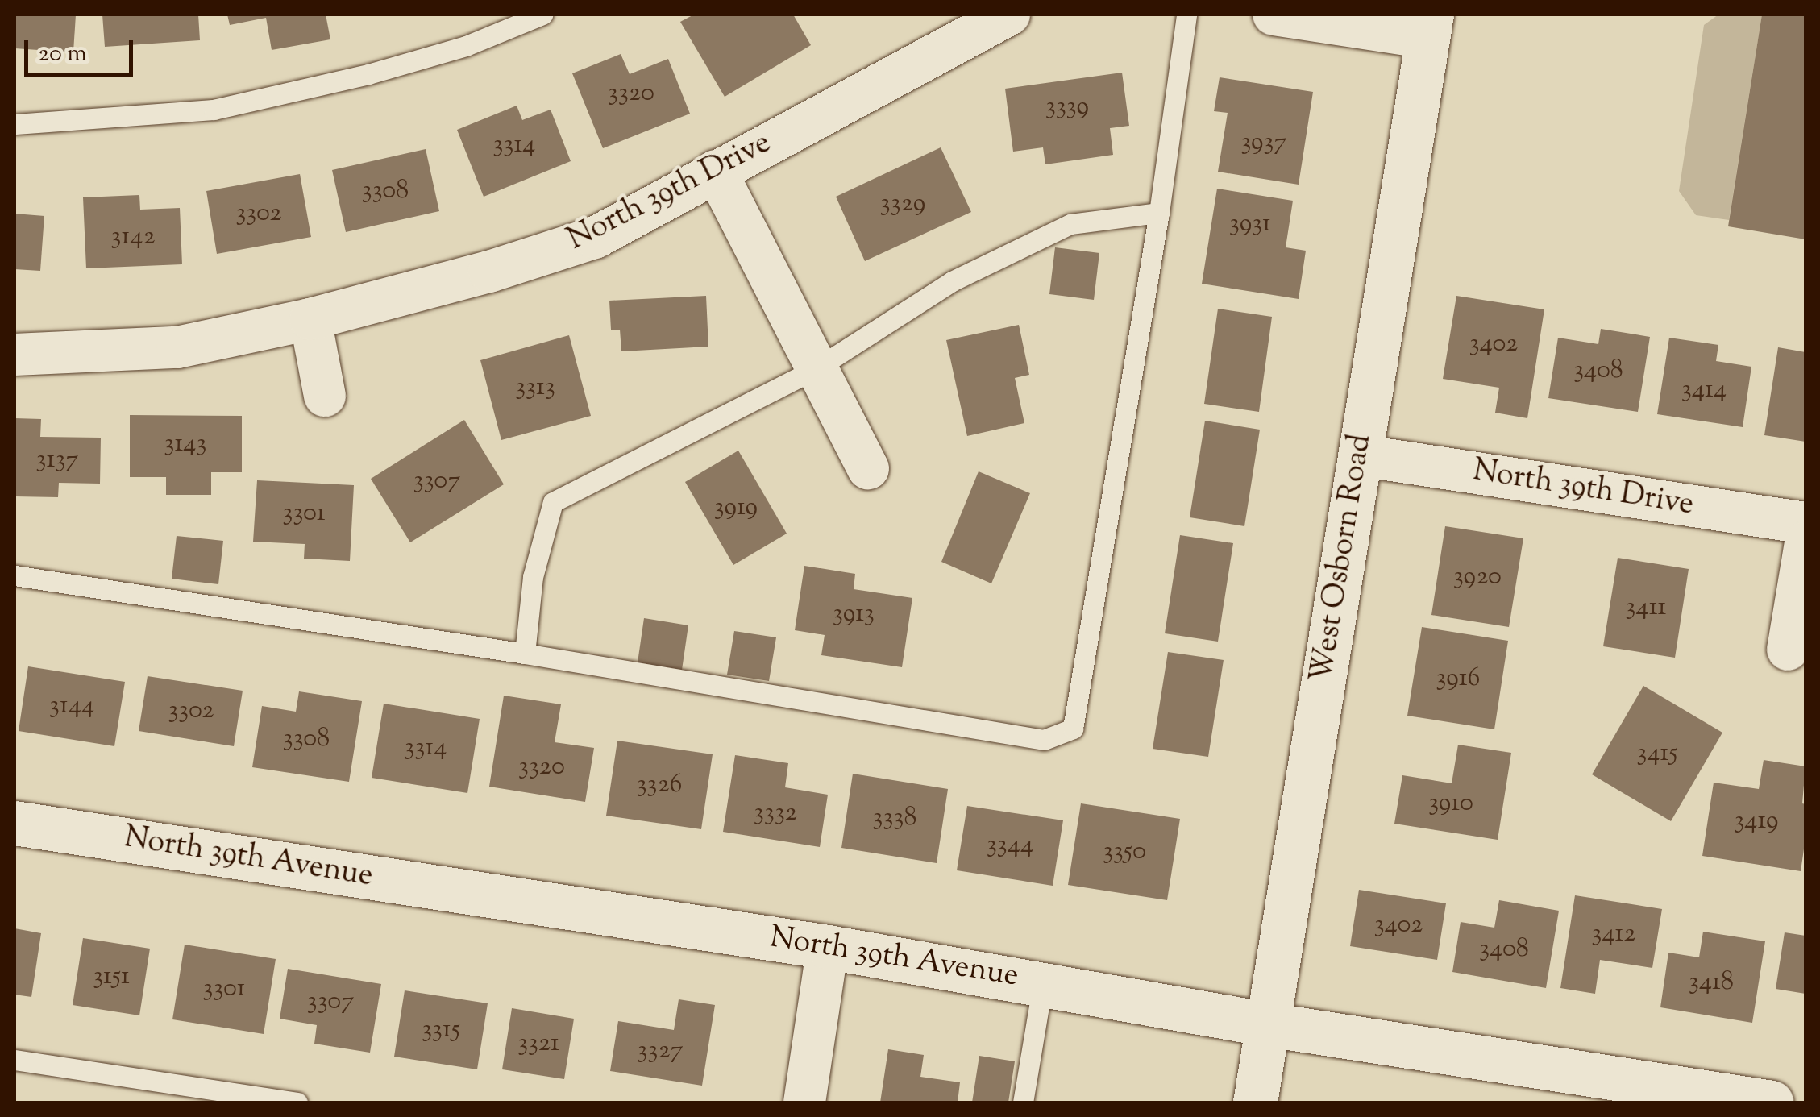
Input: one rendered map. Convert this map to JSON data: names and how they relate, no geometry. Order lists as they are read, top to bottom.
{
  "streets": {
    "street": ["North 39th Drive", "West Osborn Road", "North 39th Avenue"]
  },
  "crossings": [
    ["North 39th Drive", "West Osborn Road"],
    ["West Osborn Road", "North 39th Avenue"]
  ],
  "house_numbers": [
    "3320",
    "3339",
    "3937",
    "3314",
    "3308",
    "3329",
    "3302",
    "3931",
    "3142",
    "3402",
    "3408",
    "3313",
    "3414",
    "3143",
    "3137",
    "3307",
    "3919",
    "3301",
    "3920",
    "3411",
    "3913",
    "3916",
    "3144",
    "3302",
    "3308",
    "3314",
    "3415",
    "3320",
    "3326",
    "3910",
    "3332",
    "3338",
    "3419",
    "3344",
    "3350",
    "3402",
    "3412",
    "3408",
    "3151",
    "3418",
    "3301",
    "3307",
    "3315",
    "3321",
    "3327"
  ],
  "scale_bar": "20 m"
}
